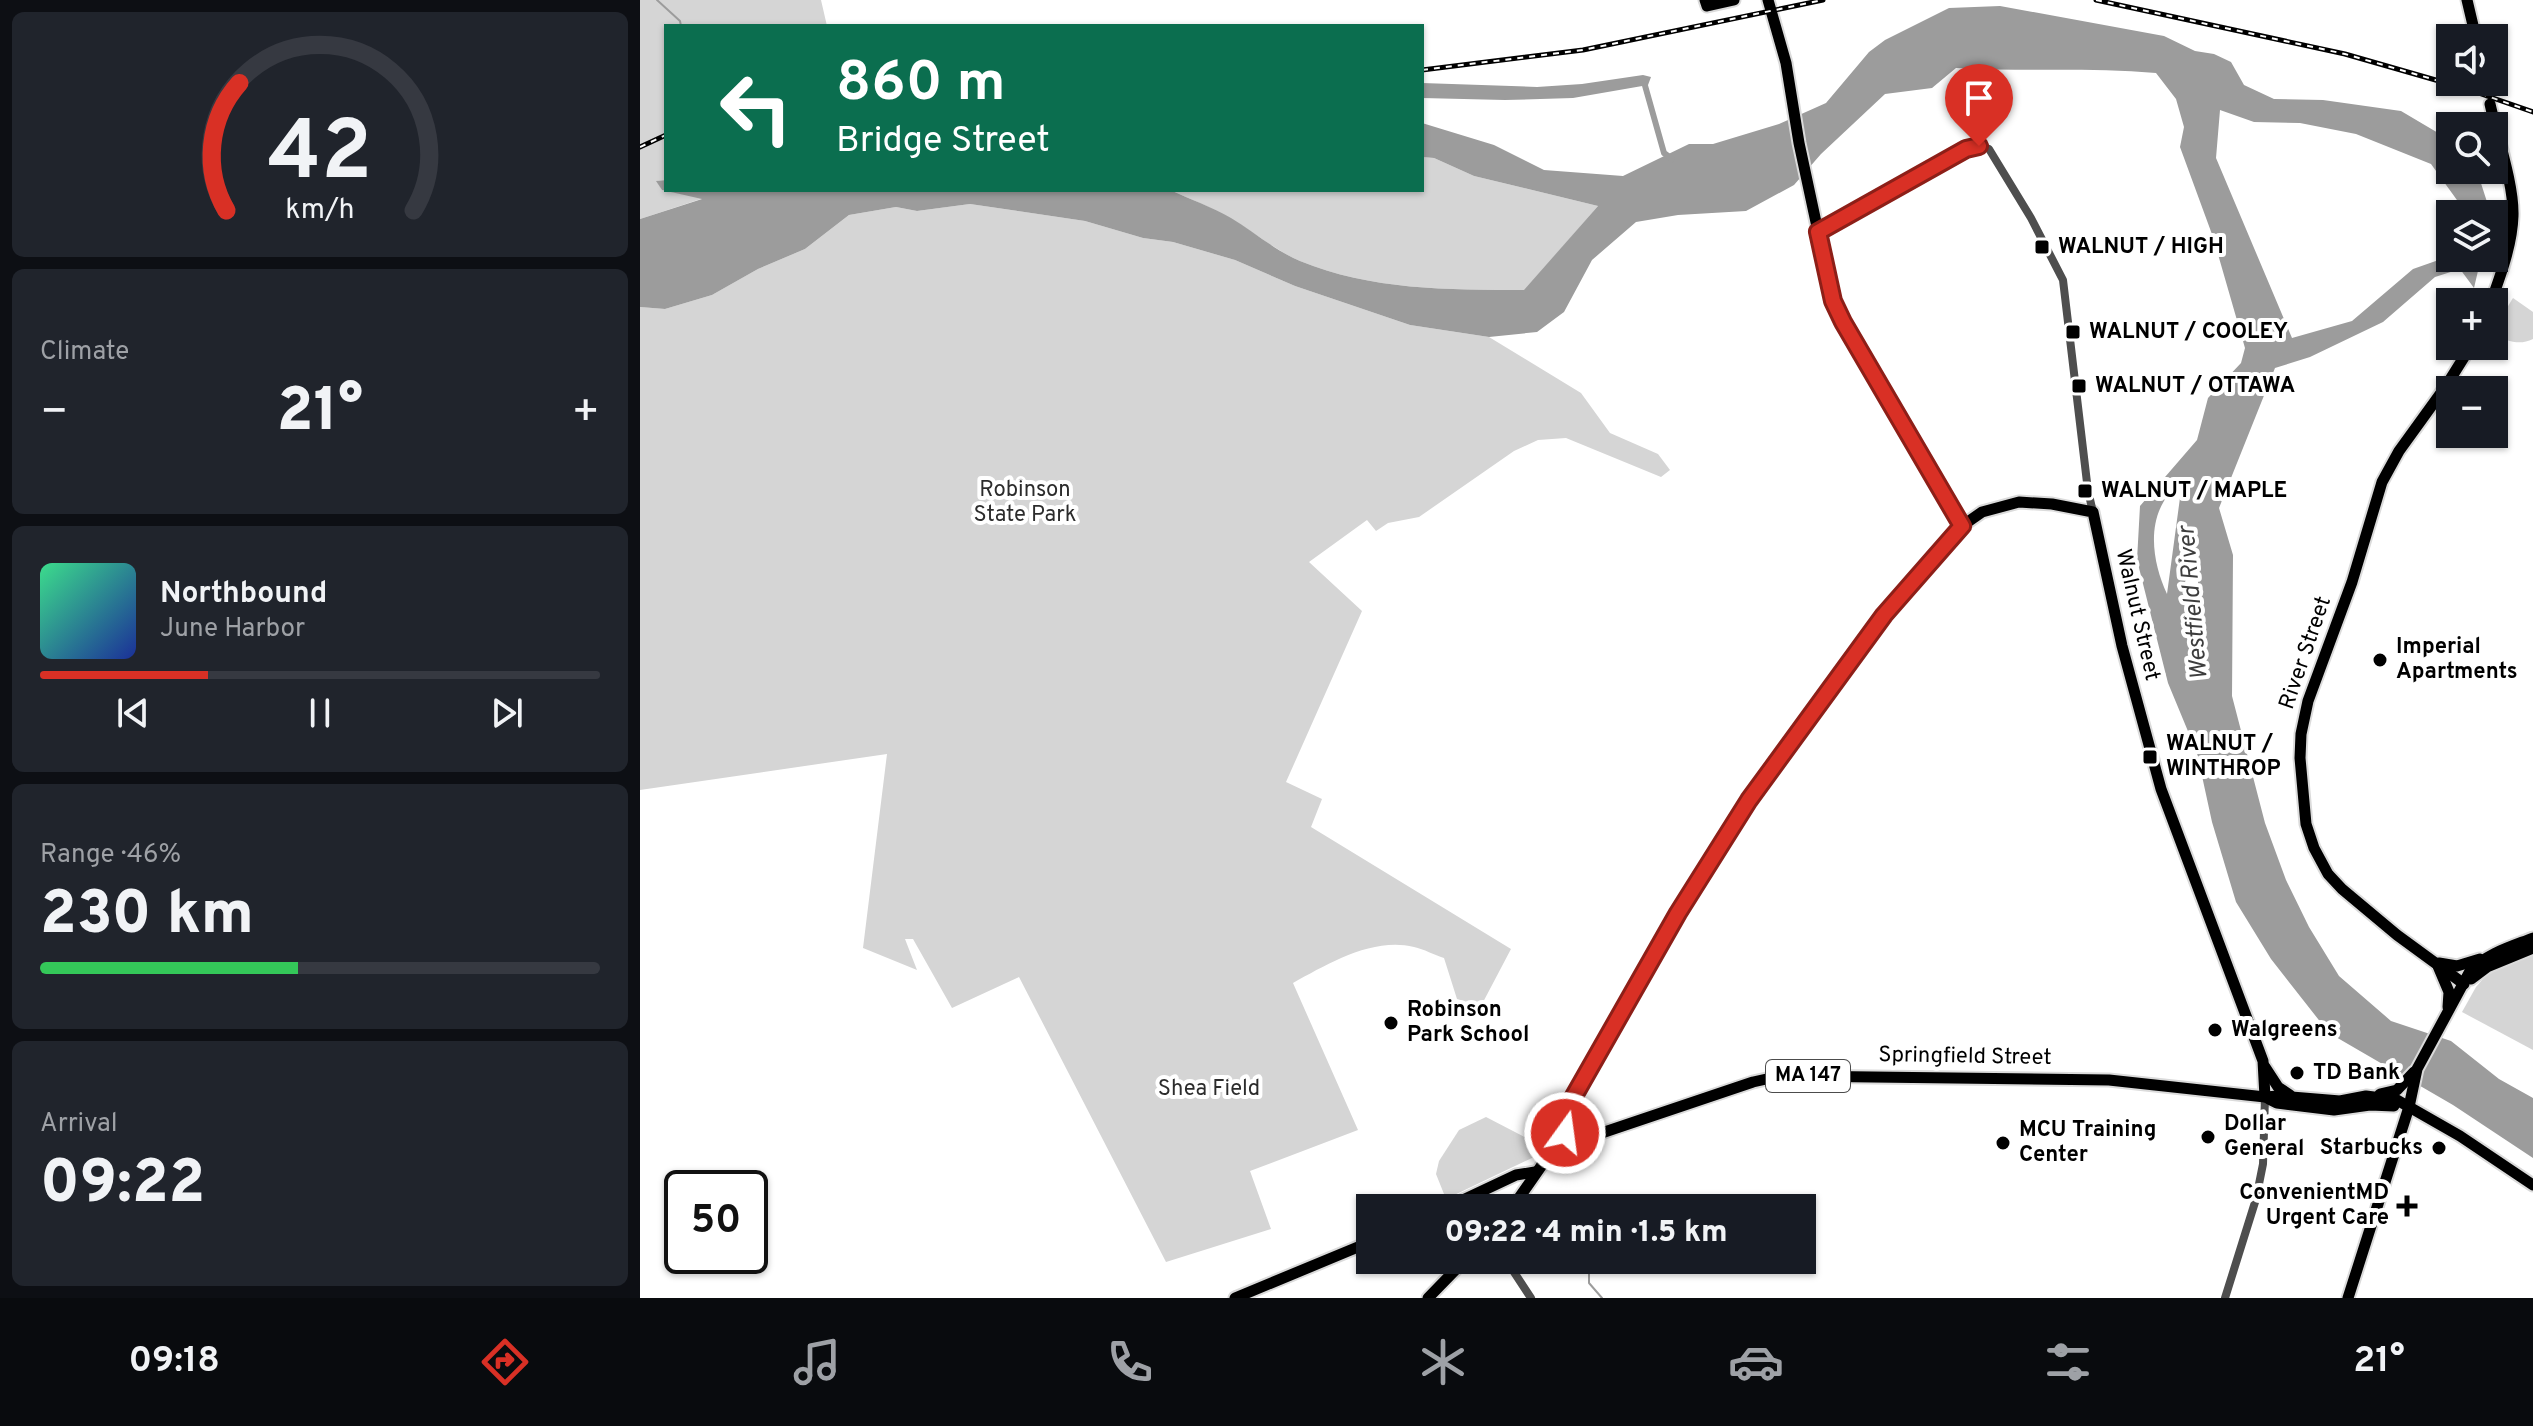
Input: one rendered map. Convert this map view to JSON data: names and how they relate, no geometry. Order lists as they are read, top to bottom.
{
  "streets": {
    "main road": [
      "Walnut Street",
      "River Street",
      "Springfield Street",
      "MA 147"
    ]
  },
  "crossings": [
    ["Walnut Street", "Springfield Street"],
    ["Springfield Street", "MA 147"]
  ],
  "water": ["Westfield River"],
  "parks": ["Robinson State Park", "Shea Field"],
  "places": {
    "transit": [
      "WALNUT / HIGH",
      "WALNUT / COOLEY",
      "WALNUT / OTTAWA",
      "WALNUT / MAPLE",
      "WALNUT / WINTHROP"
    ],
    "other": [
      "Imperial Apartments",
      "Robinson Park School",
      "Walgreens",
      "TD Bank",
      "Dollar General",
      "MCU Training Center",
      "Starbucks"
    ],
    "health": ["ConvenientMD Urgent Care"]
  },
  "page": {
    "map_buttons": ["+", "−"],
    "turn": ["860 m", "Bridge Street"],
    "tile": [
      "Climate",
      ["Range · 46%", "230 km"],
      ["Arrival", "09:22"]
    ],
    "heat": ["−", "21°", "+"],
    "song": ["Northbound", "June Harbor"],
    "limit": "50",
    "trip": "09:22 · 4 min · 1.5 km",
    "tabs": ["09:18", "21°"],
    "gauge": ["42", "km/h"]
  }
}
